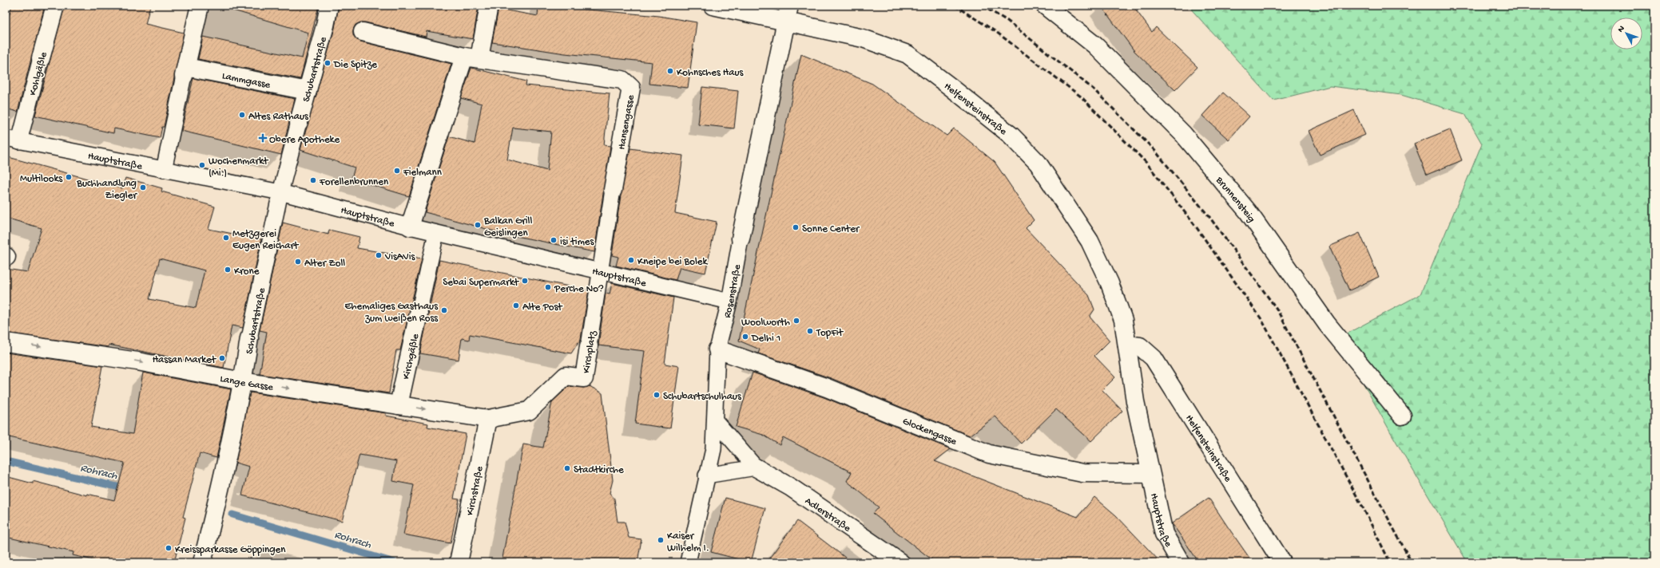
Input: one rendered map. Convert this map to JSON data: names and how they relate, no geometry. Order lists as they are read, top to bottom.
{
  "streets": {
    "street": [
      "Schubartstraße",
      "Kohlgäßle",
      "Lammgasse",
      "Helfensteinstraße",
      "Hansengasse",
      "Hauptstraße",
      "Brunnensteig",
      "Rosenstraße",
      "Kirchplatz",
      "Kirchgäßle",
      "Lange Gasse",
      "Glockengasse",
      "Kirchstraße",
      "Adlerstraße"
    ]
  },
  "crossings": [
    ["Schubartstraße", "Lammgasse"],
    ["Schubartstraße", "Hauptstraße"],
    ["Schubartstraße", "Lange Gasse"],
    ["Kohlgäßle", "Hauptstraße"],
    ["Helfensteinstraße", "Hauptstraße"],
    ["Helfensteinstraße", "Rosenstraße"],
    ["Helfensteinstraße", "Glockengasse"],
    ["Hansengasse", "Hauptstraße"],
    ["Hansengasse", "Kirchplatz"],
    ["Hauptstraße", "Rosenstraße"],
    ["Hauptstraße", "Kirchplatz"],
    ["Hauptstraße", "Kirchgäßle"],
    ["Hauptstraße", "Glockengasse"],
    ["Rosenstraße", "Glockengasse"],
    ["Kirchplatz", "Lange Gasse"],
    ["Kirchplatz", "Kirchstraße"],
    ["Kirchgäßle", "Lange Gasse"],
    ["Lange Gasse", "Kirchstraße"]
  ],
  "one_way": ["Lange Gasse"],
  "water": ["Rohrach"],
  "places": {
    "other": [
      "Die Spitze",
      "Kohnsches Haus",
      "Altes Rathaus",
      "Wochenmarkt (Mi.)",
      "Fielmann",
      "Multilooks",
      "Forellenbrunnen",
      "Buchhandlung Ziegler",
      "Balkan Grill Geislingen",
      "Sonne Center",
      "Metzgerei Eugen Reichart",
      "isi times",
      "VisAVis",
      "Kneipe bei Bolek",
      "Alter Zoll",
      "Krone",
      "Sebai Supermarkt",
      "Perche No?",
      "Alte Post",
      "Ehemaliges Gasthaus zum weißen Ross",
      "Woolworth",
      "TopFit",
      "Delhi 1",
      "Hassan Market",
      "Schubartschulhaus",
      "Stadtkirche",
      "Kaiser Wilhelm I.",
      "Kreissparkasse Göppingen"
    ],
    "health": ["Obere Apotheke"]
  },
  "north": "top left"
}
